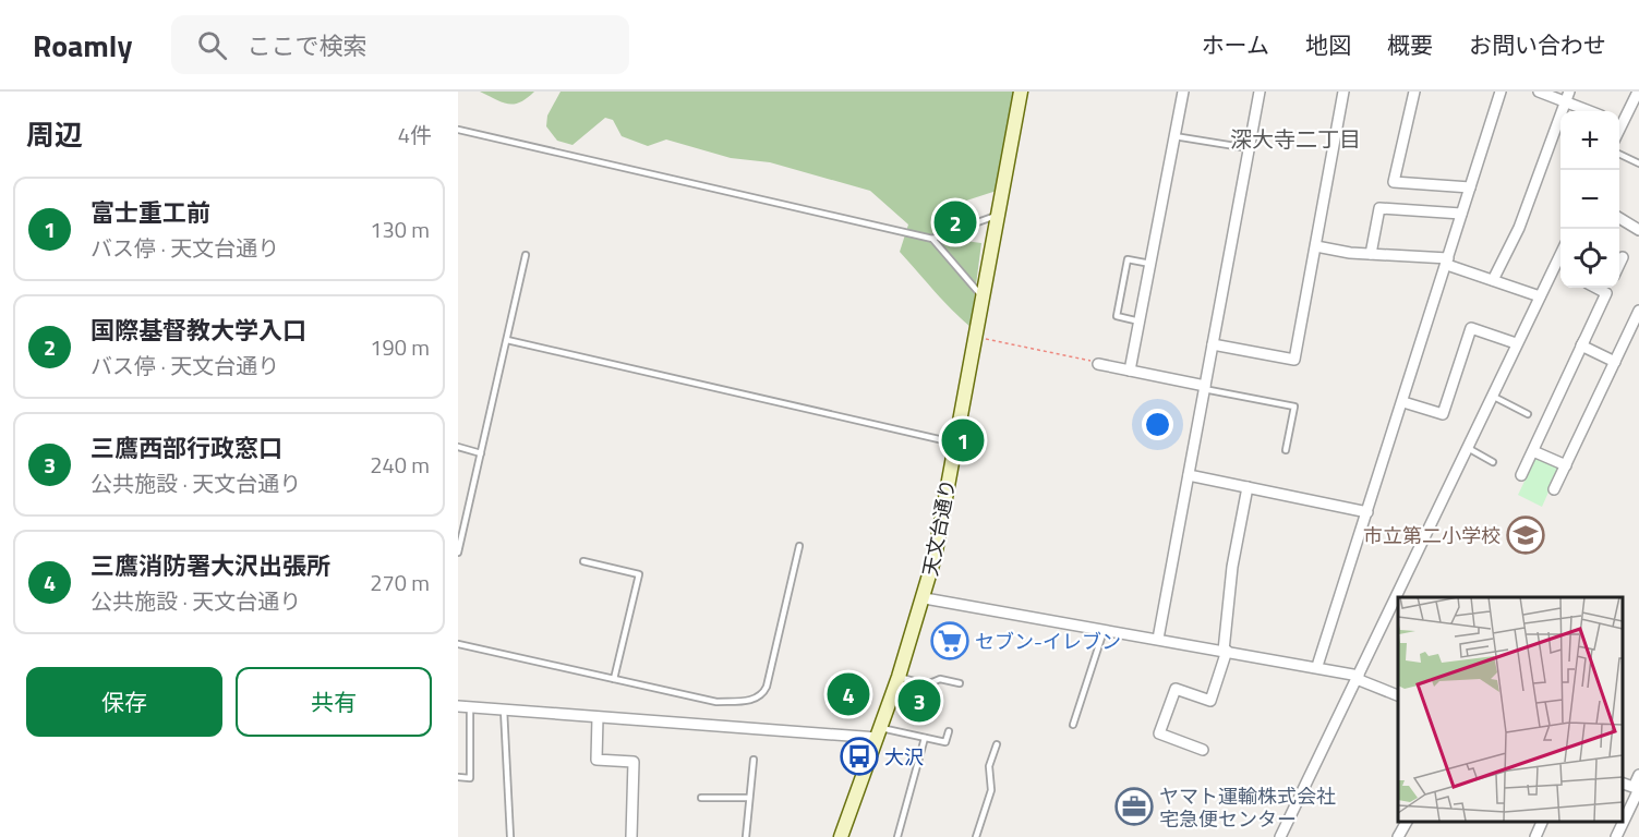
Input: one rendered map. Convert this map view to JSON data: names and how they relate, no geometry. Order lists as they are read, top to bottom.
{
  "streets": {
    "main road": ["天文台通り"]
  },
  "districts": ["深大寺二丁目"],
  "places": {
    "school or university": ["市立第二小学校"],
    "supermarket": ["セブン-イレブン"],
    "bus stop": ["大沢"],
    "office": ["ヤマト運輸株式会社 宅急便センター"]
  },
  "page": {
    "header": "Roamly",
    "search": "ここで検索",
    "nav": [
      "ホーム",
      "地図",
      "概要",
      "お問い合わせ"
    ],
    "heading": ["周辺", "4件"],
    "map_buttons": ["+", "−"],
    "list": [
      {
        "mark": "1",
        "name": "富士重工前",
        "note": "バス停 · 天文台通り",
        "value": "130 m"
      },
      {
        "mark": "2",
        "name": "国際基督教大学入口",
        "note": "バス停 · 天文台通り",
        "value": "190 m"
      },
      {
        "mark": "3",
        "name": "三鷹西部行政窓口",
        "note": "公共施設 · 天文台通り",
        "value": "240 m"
      },
      {
        "mark": "4",
        "name": "三鷹消防署大沢出張所",
        "note": "公共施設 · 天文台通り",
        "value": "270 m"
      }
    ],
    "pins": [
      "2",
      "1",
      "4",
      "3"
    ],
    "buttons": ["保存", "共有"]
  }
}
